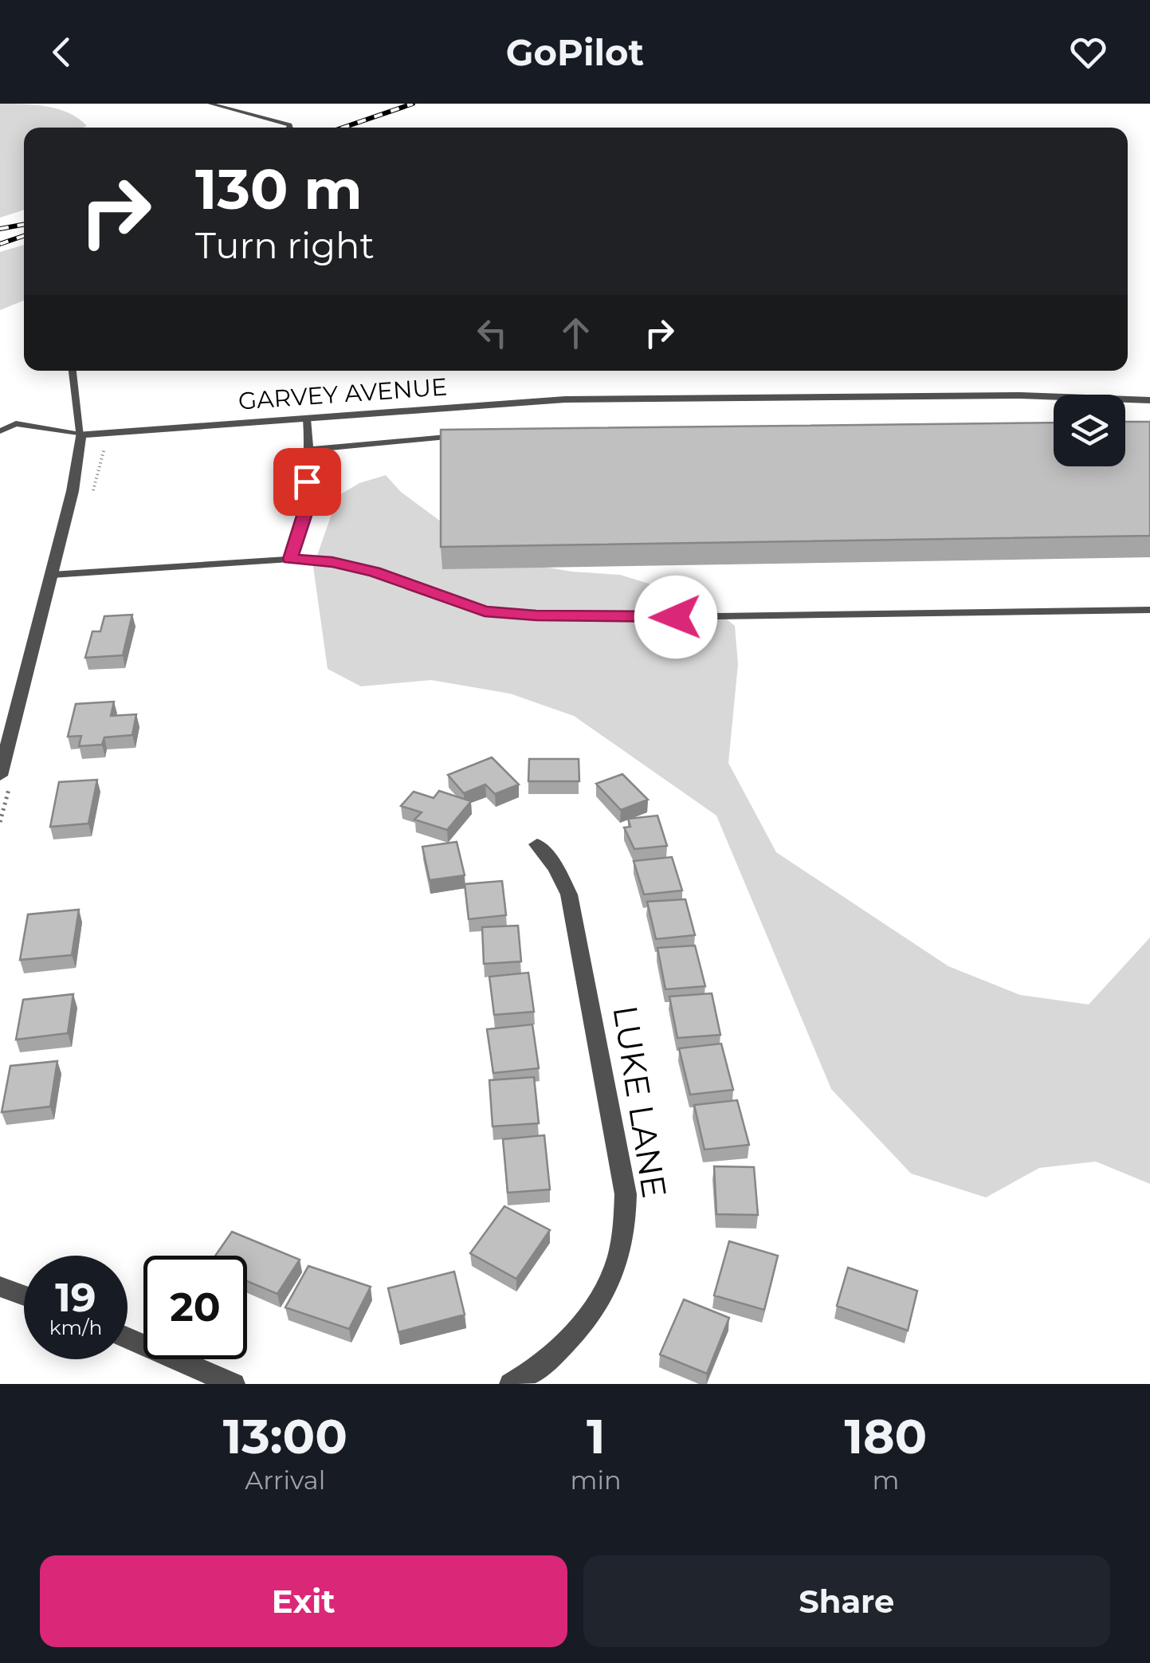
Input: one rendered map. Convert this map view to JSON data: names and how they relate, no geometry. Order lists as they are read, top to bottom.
{
  "streets": {
    "street": ["GARVEY AVENUE", "LUKE LANE"]
  },
  "page": {
    "header": "GoPilot",
    "turn": ["130 m", "Turn right"],
    "speed": "19 km/h",
    "limit": "20",
    "eta": [
      "13:00",
      "Arrival",
      "1",
      "min",
      "180",
      "m"
    ],
    "buttons": ["Exit", "Share"]
  }
}
